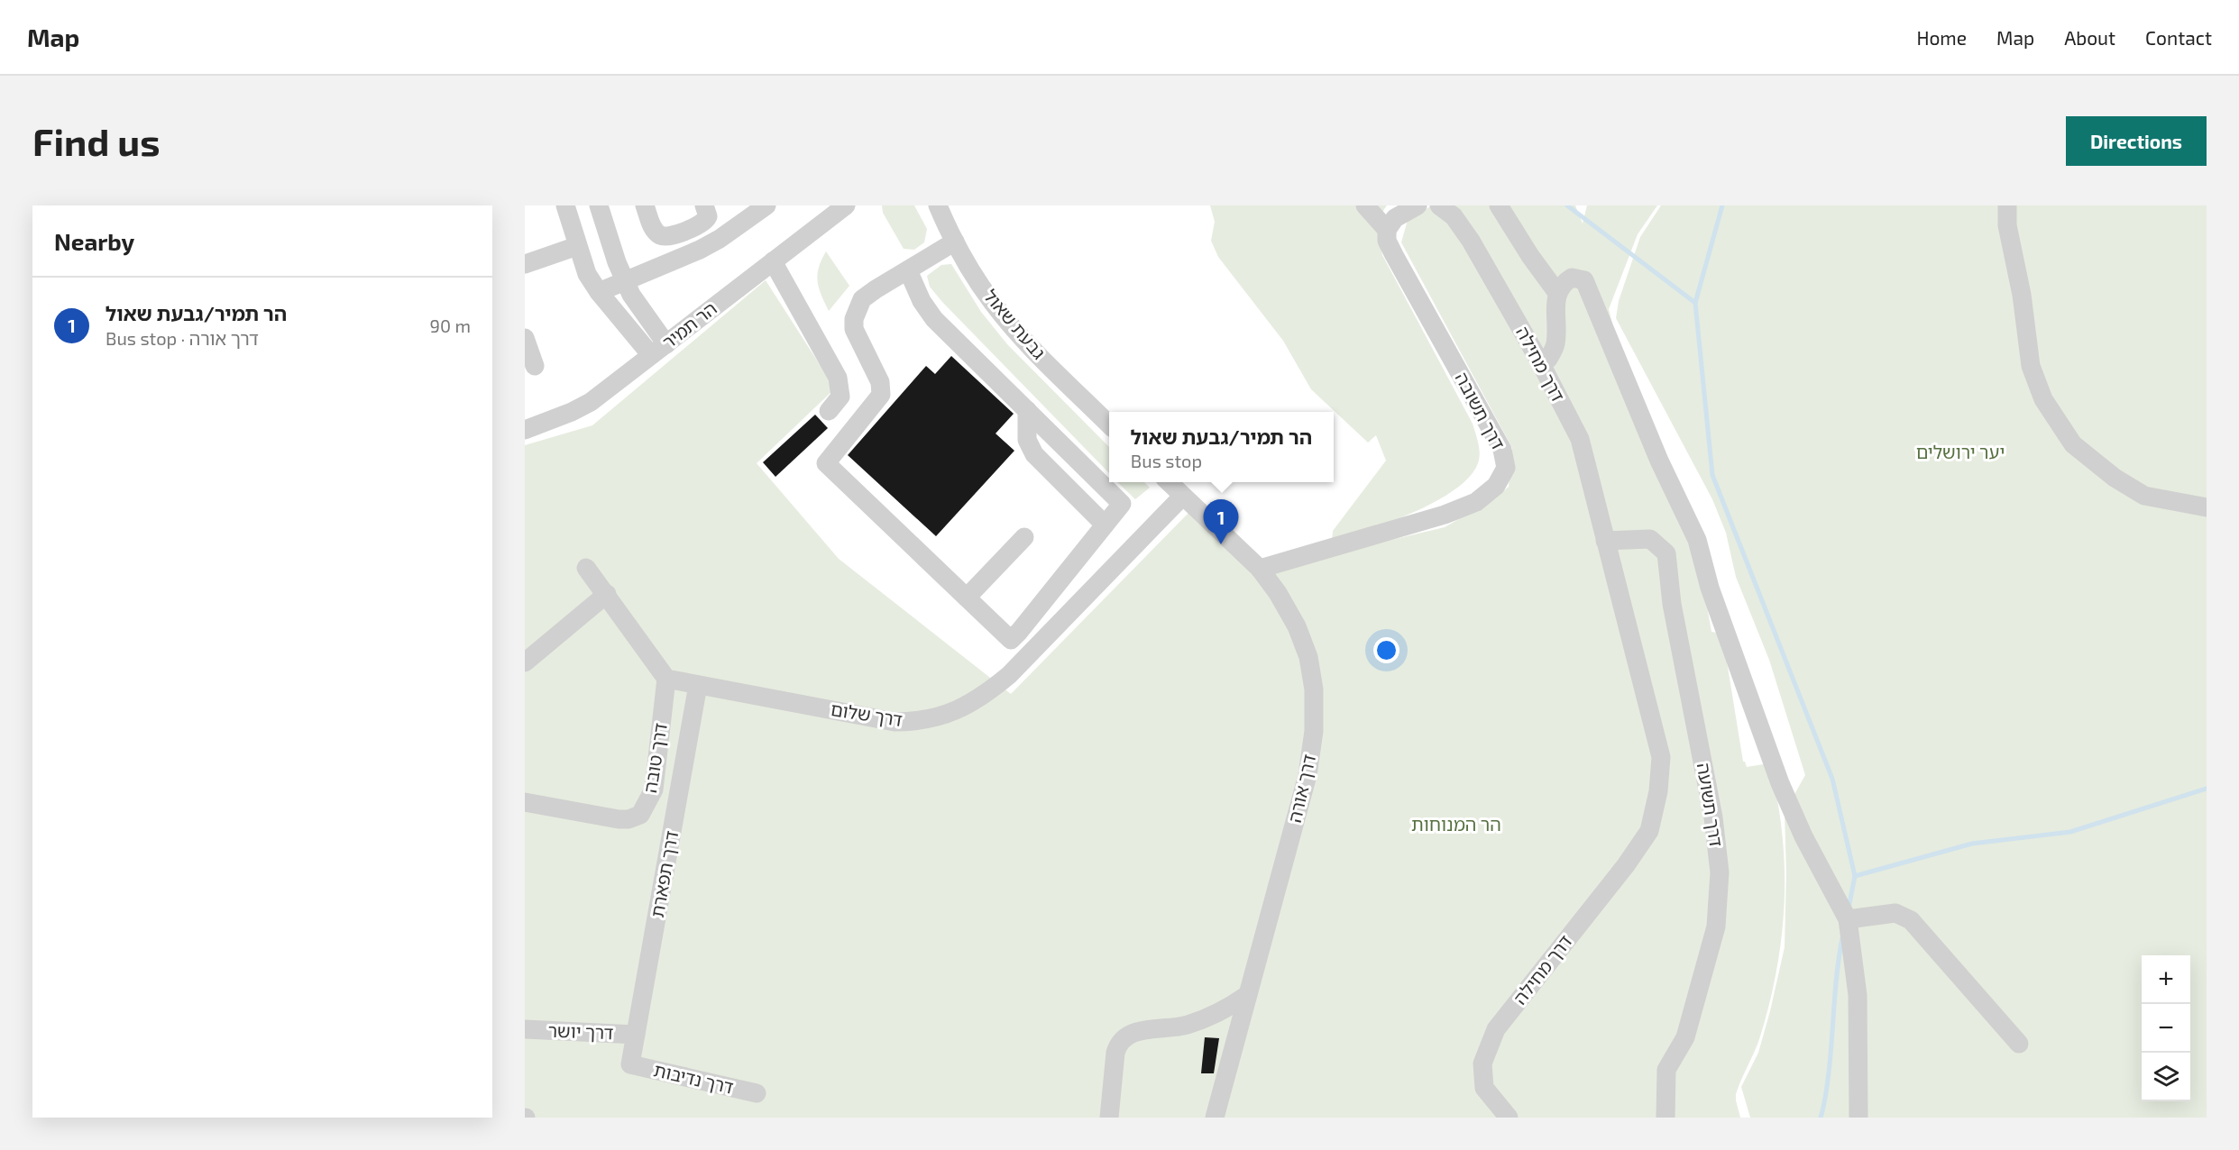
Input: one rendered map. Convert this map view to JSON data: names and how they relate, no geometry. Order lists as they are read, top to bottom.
{
  "streets": {
    "street": [
      "גבעת שאול",
      "הר תמיר",
      "דרך מחילה",
      "דרך תשובה",
      "דרך שלום",
      "דרך טובה",
      "דרך אורה",
      "דרך תשועה",
      "דרך תפארת",
      "דרך יושר",
      "דרך נדיבות"
    ]
  },
  "crossings": [
    ["דרך מחילה", "דרך תשועה"],
    ["דרך תשובה", "דרך אורה"],
    ["דרך שלום", "דרך טובה"],
    ["דרך שלום", "דרך אורה"],
    ["דרך שלום", "דרך תפארת"],
    ["דרך תפארת", "דרך יושר"],
    ["דרך תפארת", "דרך נדיבות"]
  ],
  "parks": ["יער ירושלים", "הר המנוחות"],
  "page": {
    "header": "Map",
    "nav": [
      "Home",
      "Map",
      "About",
      "Contact"
    ],
    "buttons": "Directions",
    "title": "Find us",
    "heading": "Nearby",
    "list": [
      {
        "mark": "1",
        "name": "הר תמיר/גבעת שאול",
        "note": "Bus stop · דרך אורה",
        "value": "90 m"
      }
    ],
    "popup": ["הר תמיר/גבעת שאול", "Bus stop"],
    "pins": "1",
    "map_buttons": ["+", "−"]
  }
}
